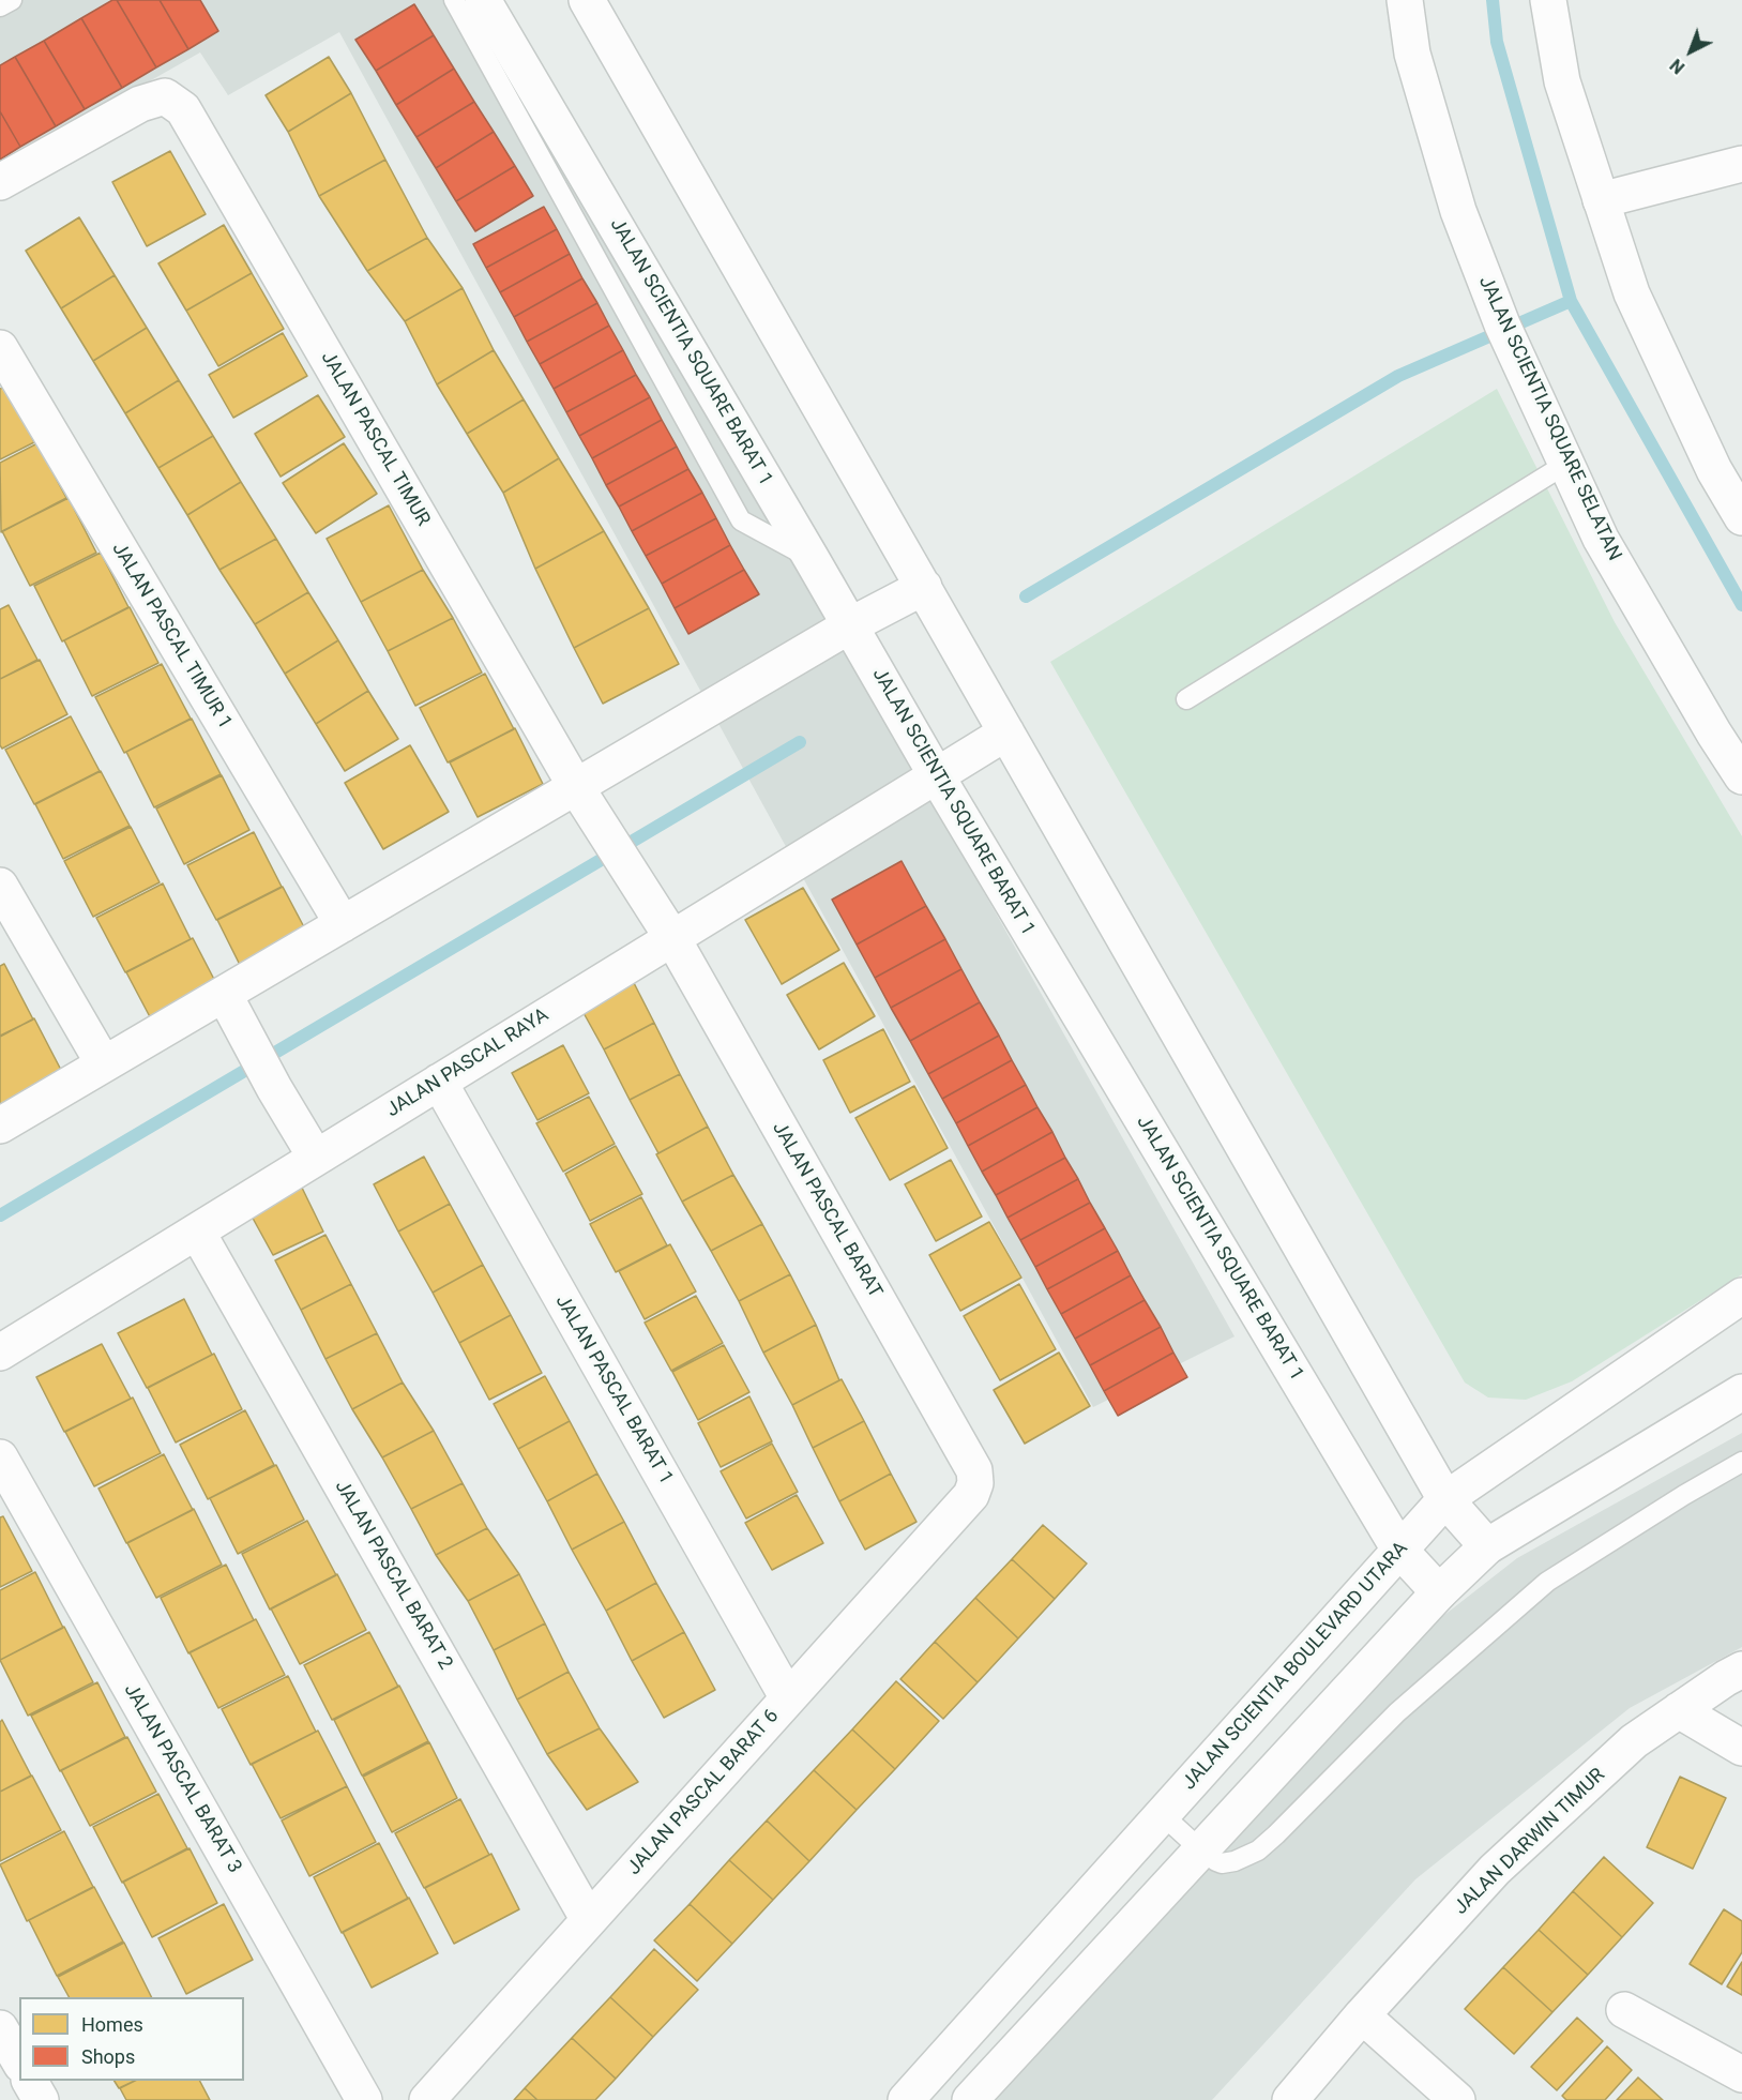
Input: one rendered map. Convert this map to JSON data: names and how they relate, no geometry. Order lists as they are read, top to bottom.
{
  "streets": {
    "street": [
      "JALAN SCIENTIA SQUARE BARAT 1",
      "JALAN SCIENTIA SQUARE SELATAN",
      "JALAN PASCAL TIMUR",
      "JALAN PASCAL TIMUR 1",
      "JALAN PASCAL RAYA",
      "JALAN PASCAL BARAT",
      "JALAN PASCAL BARAT 1",
      "JALAN PASCAL BARAT 2",
      "JALAN SCIENTIA BOULEVARD UTARA",
      "JALAN PASCAL BARAT 3",
      "JALAN PASCAL BARAT 6",
      "JALAN DARWIN TIMUR"
    ]
  },
  "crossings": [
    ["JALAN SCIENTIA SQUARE BARAT 1", "JALAN PASCAL RAYA"],
    ["JALAN SCIENTIA SQUARE BARAT 1", "JALAN SCIENTIA BOULEVARD UTARA"],
    ["JALAN PASCAL TIMUR", "JALAN PASCAL BARAT"],
    ["JALAN PASCAL RAYA", "JALAN PASCAL BARAT"],
    ["JALAN PASCAL RAYA", "JALAN PASCAL BARAT 1"],
    ["JALAN PASCAL RAYA", "JALAN PASCAL BARAT 2"],
    ["JALAN PASCAL BARAT", "JALAN PASCAL BARAT 6"],
    ["JALAN PASCAL BARAT 1", "JALAN PASCAL BARAT 6"],
    ["JALAN PASCAL BARAT 2", "JALAN PASCAL BARAT 6"]
  ],
  "legend": ["Homes", "Shops"],
  "north": "bottom left"
}
